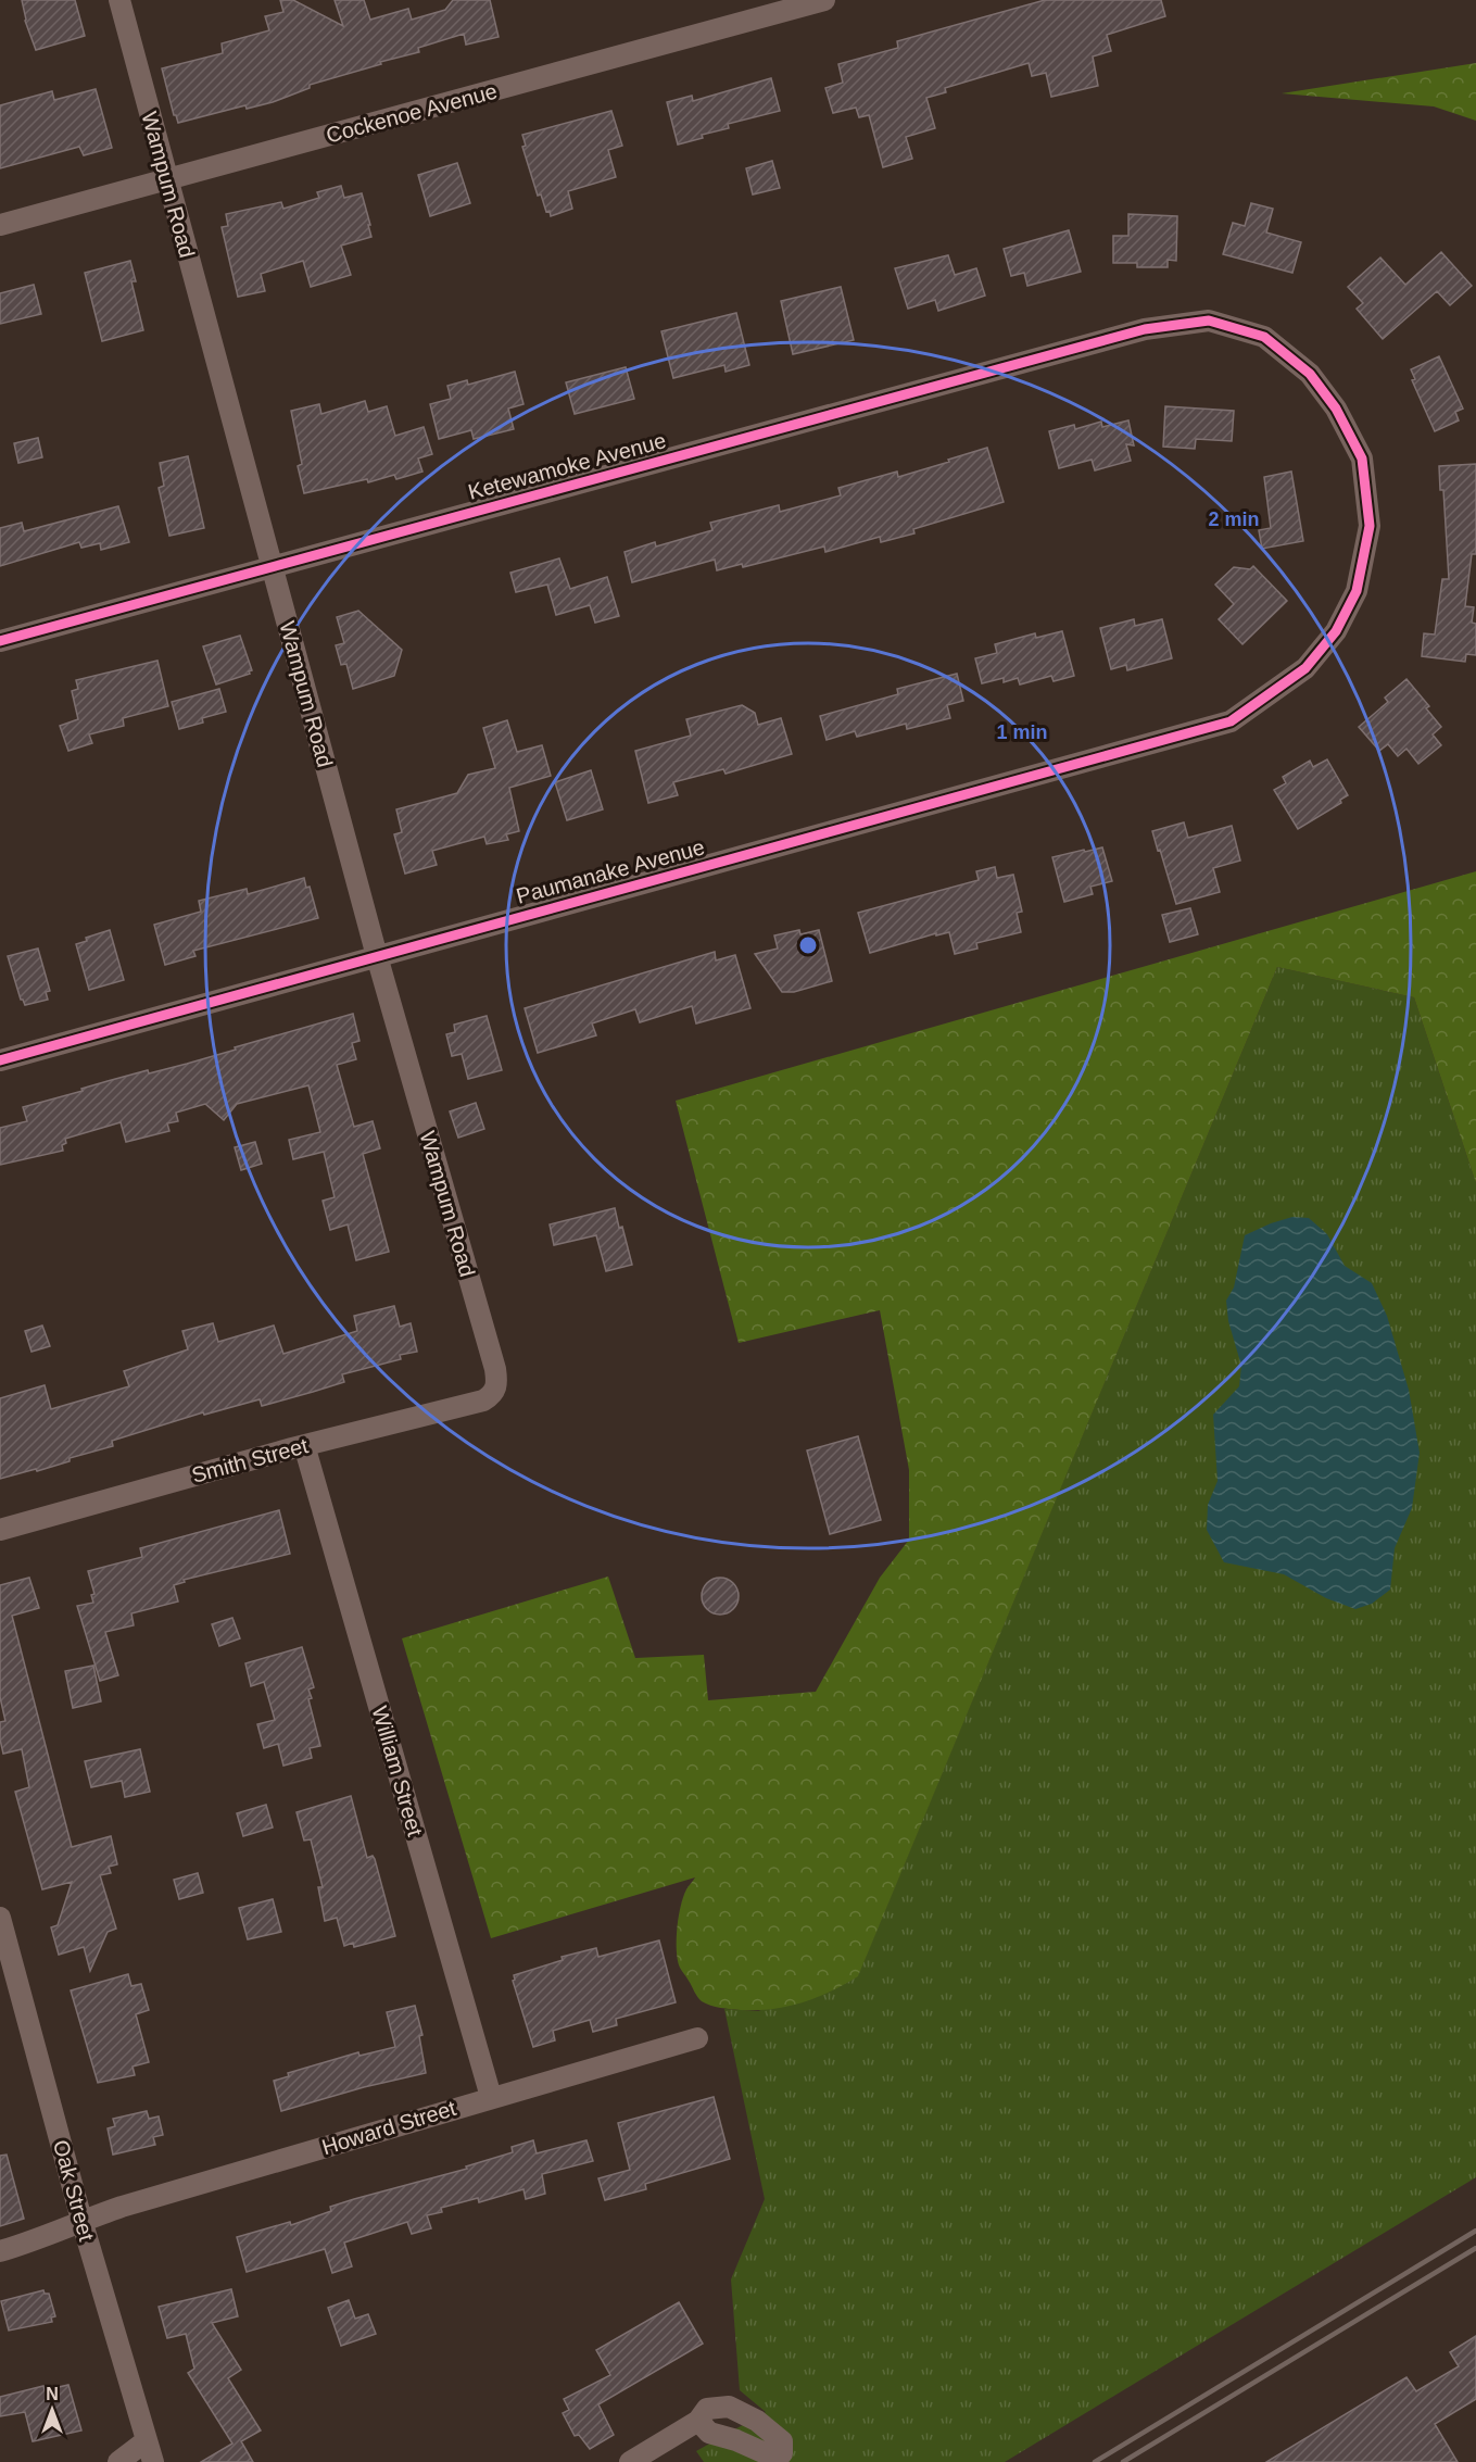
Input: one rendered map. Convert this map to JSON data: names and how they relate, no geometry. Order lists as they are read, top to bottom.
{
  "streets": {
    "street": [
      "Cockenoe Avenue",
      "Wampum Road",
      "Ketewamoke Avenue",
      "Paumanake Avenue",
      "Smith Street",
      "William Street",
      "Howard Street",
      "Oak Street"
    ]
  },
  "crossings": [
    ["Cockenoe Avenue", "Wampum Road"],
    ["Wampum Road", "Ketewamoke Avenue"],
    ["Wampum Road", "Paumanake Avenue"],
    ["Wampum Road", "Smith Street"],
    ["Ketewamoke Avenue", "Paumanake Avenue"],
    ["Smith Street", "William Street"],
    ["William Street", "Howard Street"],
    ["Howard Street", "Oak Street"]
  ],
  "north": "top",
  "rings": ["2 min", "1 min"]
}
